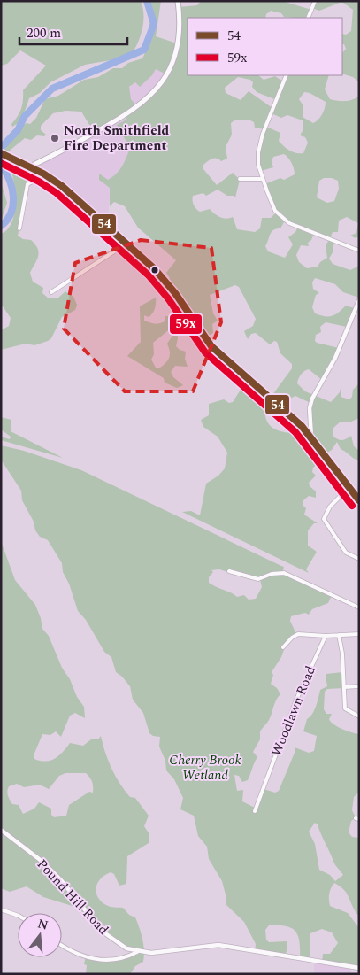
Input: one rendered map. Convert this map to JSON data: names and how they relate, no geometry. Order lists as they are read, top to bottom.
{
  "streets": {
    "street": ["Woodlawn Road", "Pound Hill Road"]
  },
  "parks": ["Cherry Brook Wetland"],
  "places": ["North Smithfield Fire Department"],
  "lines": ["transit line 54", "transit line 59x"],
  "legend": ["54", "59x"],
  "scale_bar": "200 m",
  "north": "top"
}
